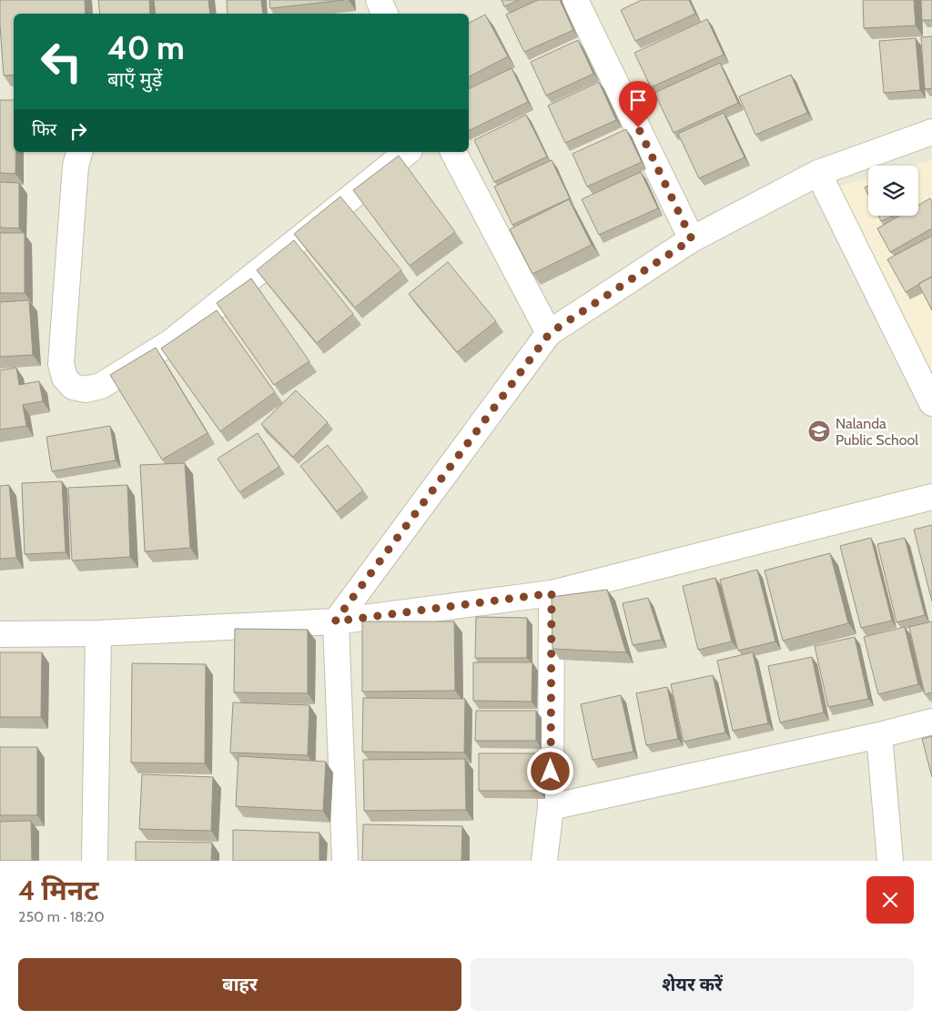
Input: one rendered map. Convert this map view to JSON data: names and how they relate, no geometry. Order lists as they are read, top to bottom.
{
  "places": {
    "school or university": ["Nalanda Public School"]
  },
  "page": {
    "turn": ["40 m", "बाएँ मुड़ें"],
    "then": "फिर",
    "heading": ["4 मिनट", "250 m · 18:20"],
    "buttons": ["बाहर", "शेयर करें"]
  }
}
